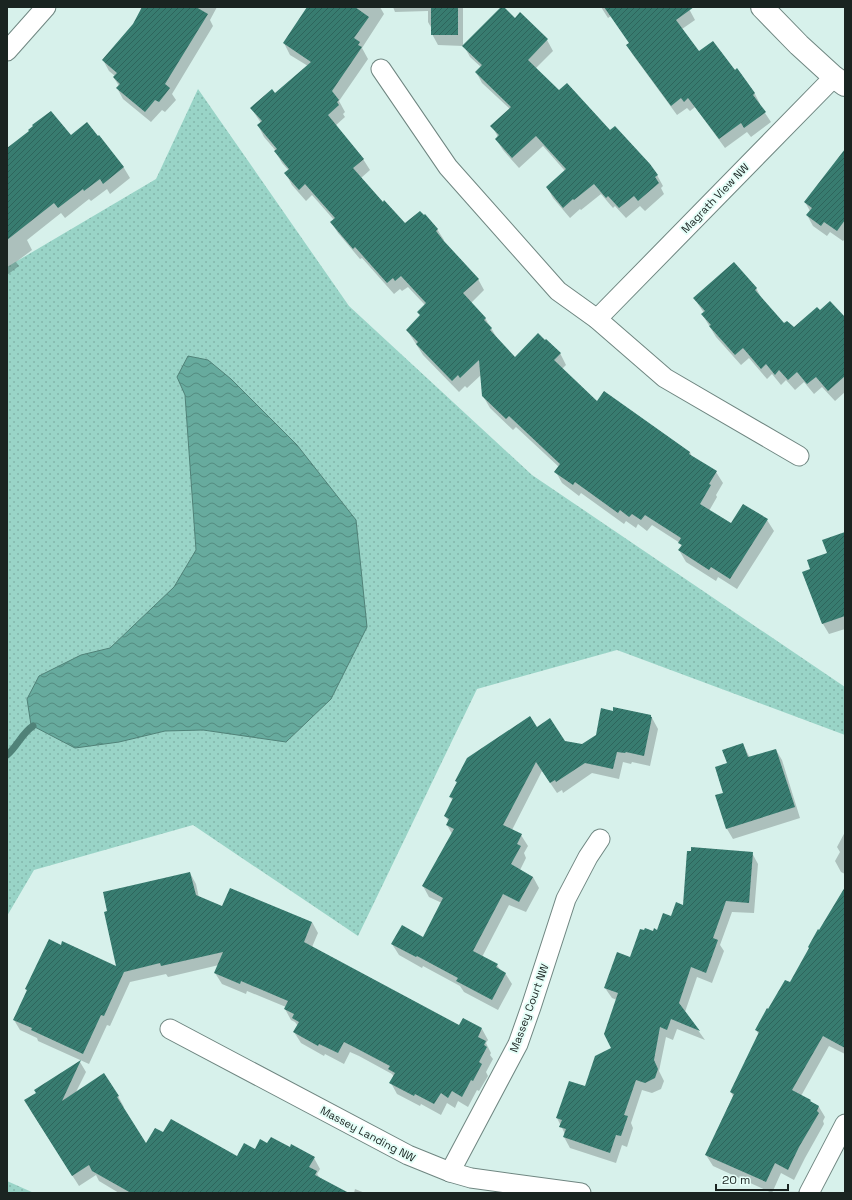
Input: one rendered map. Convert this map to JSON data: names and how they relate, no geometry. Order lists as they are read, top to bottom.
{
  "streets": {
    "street": ["Magrath View NW", "Massey Court NW", "Massey Landing NW"]
  },
  "crossings": [
    ["Massey Court NW", "Massey Landing NW"]
  ],
  "scale_bar": "20 m"
}
